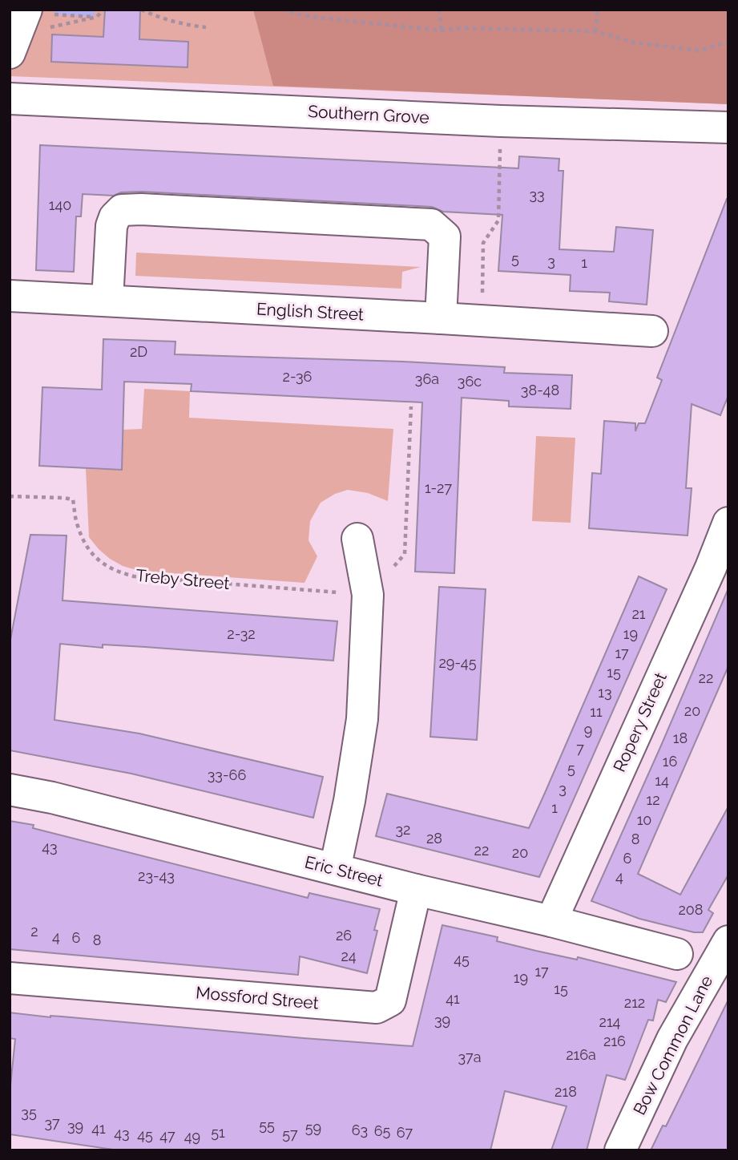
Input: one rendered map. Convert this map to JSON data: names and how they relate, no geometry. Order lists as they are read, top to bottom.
{
  "streets": {
    "street": [
      "Southern Grove",
      "English Street",
      "Ropery Street",
      "Eric Street",
      "Mossford Street",
      "Bow Common Lane"
    ],
    "path": ["Treby Street"]
  },
  "crossings": [
    ["Ropery Street", "Eric Street"],
    ["Eric Street", "Mossford Street"]
  ],
  "house_numbers": [
    "33",
    "140",
    "5",
    "3",
    "1",
    "2D",
    "2-36",
    "36a",
    "36c",
    "38-48",
    "1-27",
    "21",
    "2-32",
    "19",
    "17",
    "29-45",
    "15",
    "22",
    "13",
    "20",
    "11",
    "9",
    "18",
    "7",
    "16",
    "5",
    "33-66",
    "14",
    "3",
    "12",
    "1",
    "10",
    "32",
    "28",
    "8",
    "43",
    "22",
    "20",
    "6",
    "23-43",
    "4",
    "208",
    "2",
    "26",
    "4",
    "6",
    "8",
    "24",
    "45",
    "17",
    "19",
    "15",
    "41",
    "212",
    "39",
    "214",
    "216",
    "216a",
    "37a",
    "218",
    "35",
    "37",
    "55",
    "39",
    "59",
    "41",
    "63",
    "65",
    "51",
    "67",
    "43",
    "57",
    "45",
    "47",
    "49"
  ]
}
